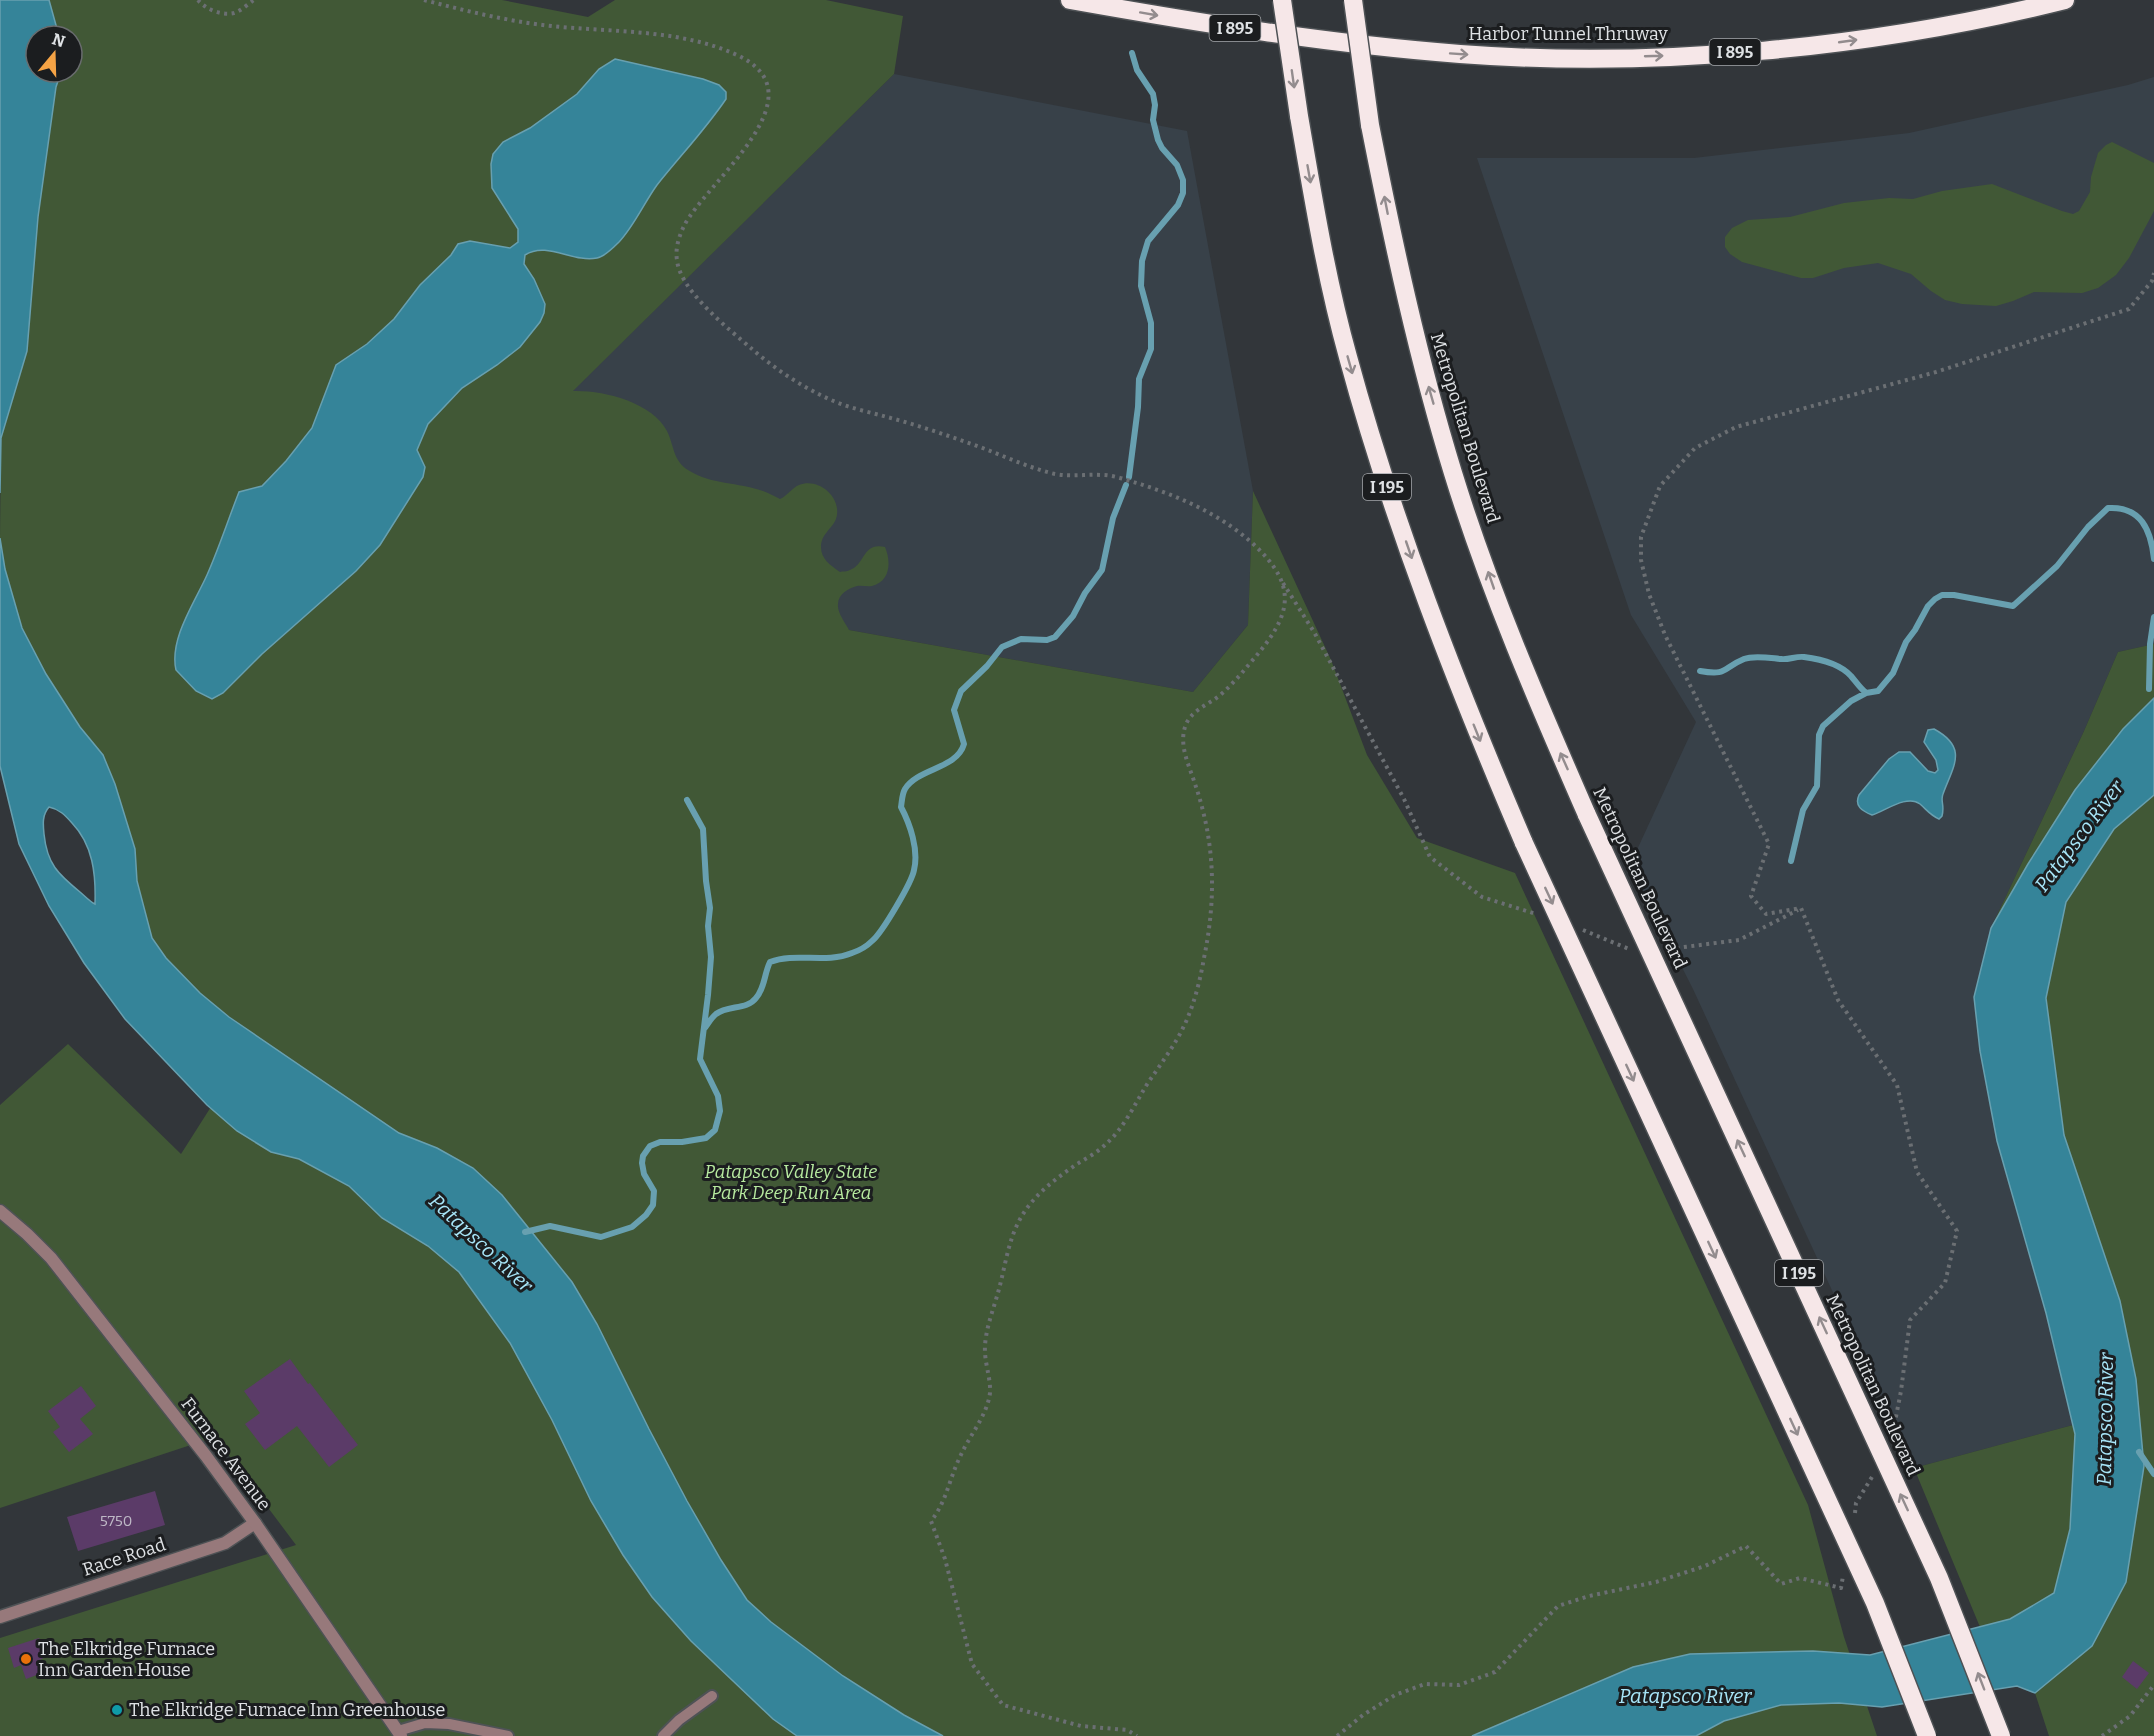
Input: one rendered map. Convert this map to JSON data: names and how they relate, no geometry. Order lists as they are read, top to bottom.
{
  "streets": {
    "highway": [
      "I 895",
      "Harbor Tunnel Thruway",
      "Metropolitan Boulevard",
      "I 195"
    ],
    "street": ["Furnace Avenue", "Race Road"]
  },
  "crossings": [
    ["Furnace Avenue", "Race Road"]
  ],
  "one_way": ["Harbor Tunnel Thruway"],
  "water": ["Patapsco River"],
  "parks": ["Patapsco Valley State Park Deep Run Area"],
  "places": ["The Elkridge Furnace Inn Garden House", "The Elkridge Furnace Inn Greenhouse"],
  "house_numbers": ["5750"],
  "north": "top"
}
